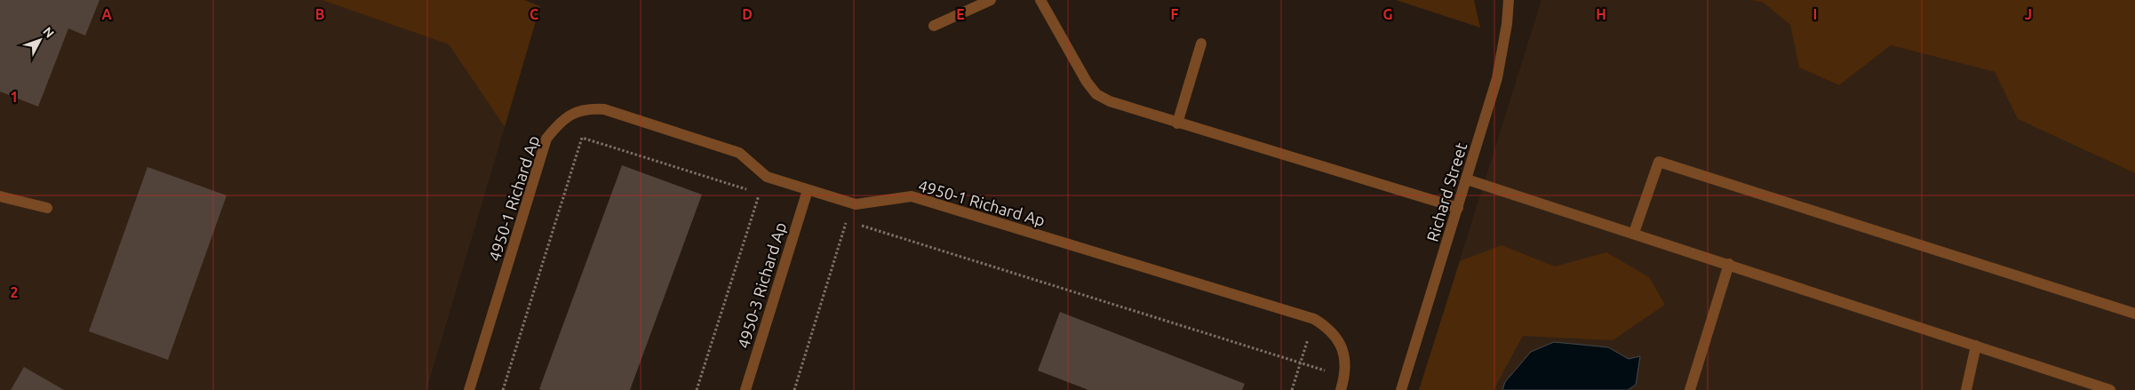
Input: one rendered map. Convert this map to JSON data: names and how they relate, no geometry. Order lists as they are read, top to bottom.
{
  "streets": {
    "street": ["Richard Street", "4950-1 Richard Ap", "4950-3 Richard Ap"]
  },
  "crossings": [
    ["4950-1 Richard Ap", "4950-3 Richard Ap"]
  ],
  "north": "top right",
  "grid": {
    "columns": [
      "A",
      "B",
      "C",
      "D",
      "E",
      "F",
      "G",
      "H",
      "I",
      "J"
    ],
    "rows": ["1", "2"]
  }
}
